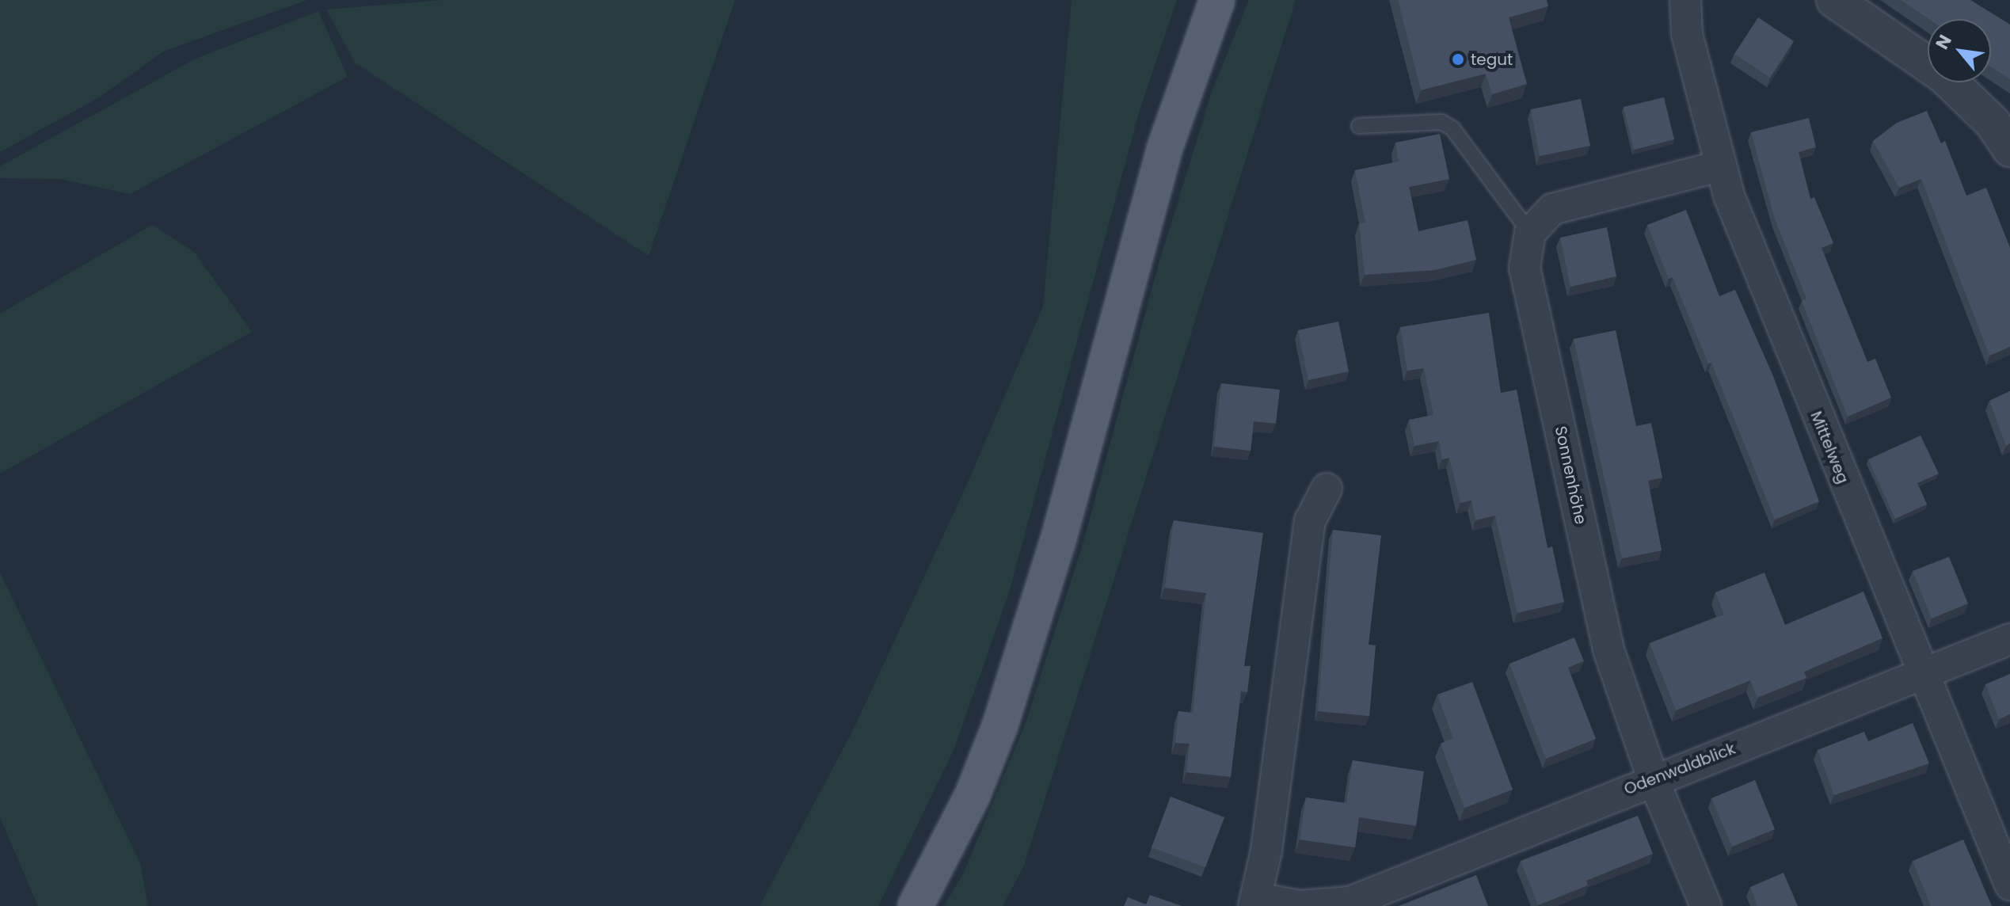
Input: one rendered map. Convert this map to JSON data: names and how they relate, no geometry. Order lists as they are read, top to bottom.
{
  "streets": {
    "street": ["Mittelweg", "Sonnenhöhe", "Odenwaldblick"]
  },
  "crossings": [
    ["Mittelweg", "Odenwaldblick"],
    ["Sonnenhöhe", "Odenwaldblick"]
  ],
  "places": ["tegut"],
  "north": "top left"
}
